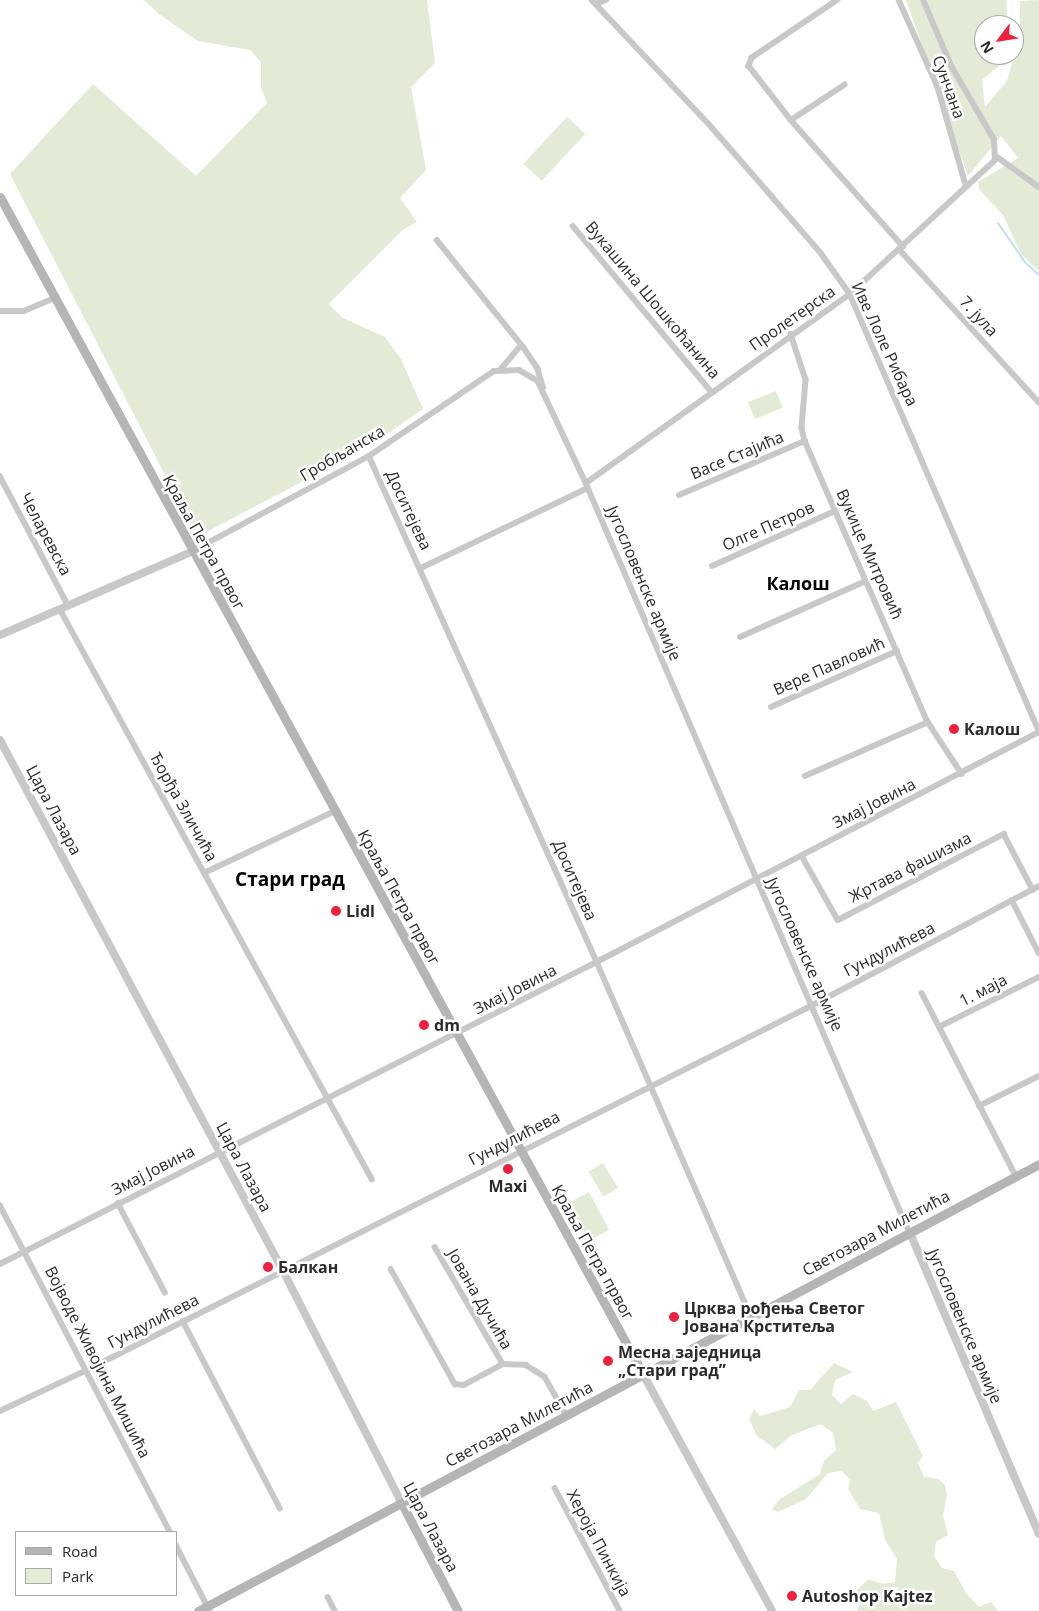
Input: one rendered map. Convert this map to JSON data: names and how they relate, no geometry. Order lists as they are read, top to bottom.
{
  "streets": {
    "main road": ["Краља Петра првог", "Цара Лазара", "Светозара Милетића"],
    "street": [
      "Сунчана",
      "Вукашина Шошкоћанина",
      "7. јула",
      "Пролетерска",
      "Иве Лоле Рибара",
      "Гробљанска",
      "Васе Стајића",
      "Доситејева",
      "Олге Петров",
      "Челаревска",
      "Вукице Митровић",
      "Југословенске армије",
      "Вере Павловић",
      "Змај Јовина",
      "Ђорђа Зличића",
      "Жртава фашизма",
      "Гундулићева",
      "1. маја",
      "Јована Дучића",
      "Војводе Живојина Мишића",
      "Хероја Пинкија"
    ]
  },
  "crossings": [
    ["Сунчана", "Пролетерска"],
    ["Вукашина Шошкоћанина", "Пролетерска"],
    ["7. јула", "Пролетерска"],
    ["Пролетерска", "Иве Лоле Рибара"],
    ["Пролетерска", "Доситејева"],
    ["Пролетерска", "Вукице Митровић"],
    ["Пролетерска", "Југословенске армије"],
    ["Иве Лоле Рибара", "Змај Јовина"],
    ["Гробљанска", "Доситејева"],
    ["Гробљанска", "Краља Петра првог"],
    ["Васе Стајића", "Вукице Митровић"],
    ["Доситејева", "Змај Јовина"],
    ["Доситејева", "Гундулићева"],
    ["Доситејева", "Светозара Милетића"],
    ["Олге Петров", "Вукице Митровић"],
    ["Краља Петра првог", "Змај Јовина"],
    ["Краља Петра првог", "Гундулићева"],
    ["Краља Петра првог", "Светозара Милетића"],
    ["Вукице Митровић", "Вере Павловић"],
    ["Вукице Митровић", "Змај Јовина"],
    ["Југословенске армије", "Змај Јовина"],
    ["Југословенске армије", "Гундулићева"],
    ["Југословенске армије", "Светозара Милетића"],
    ["Змај Јовина", "Ђорђа Зличића"],
    ["Змај Јовина", "Цара Лазара"],
    ["Змај Јовина", "Жртава фашизма"],
    ["Змај Јовина", "Војводе Живојина Мишића"],
    ["Цара Лазара", "Гундулићева"],
    ["Цара Лазара", "Светозара Милетића"],
    ["Жртава фашизма", "Гундулићева"],
    ["Гундулићева", "Војводе Живојина Мишића"]
  ],
  "districts": ["Калош", "Стари град"],
  "places": [
    "Калош",
    "Lidl",
    "dm",
    "Maxi",
    "Балкан",
    "Црква рођења Светог Јована Крститеља",
    "Месна заједница „Стари град”",
    "Autoshop Kajtez"
  ],
  "legend": ["Road", "Park"],
  "north": "bottom left"
}
